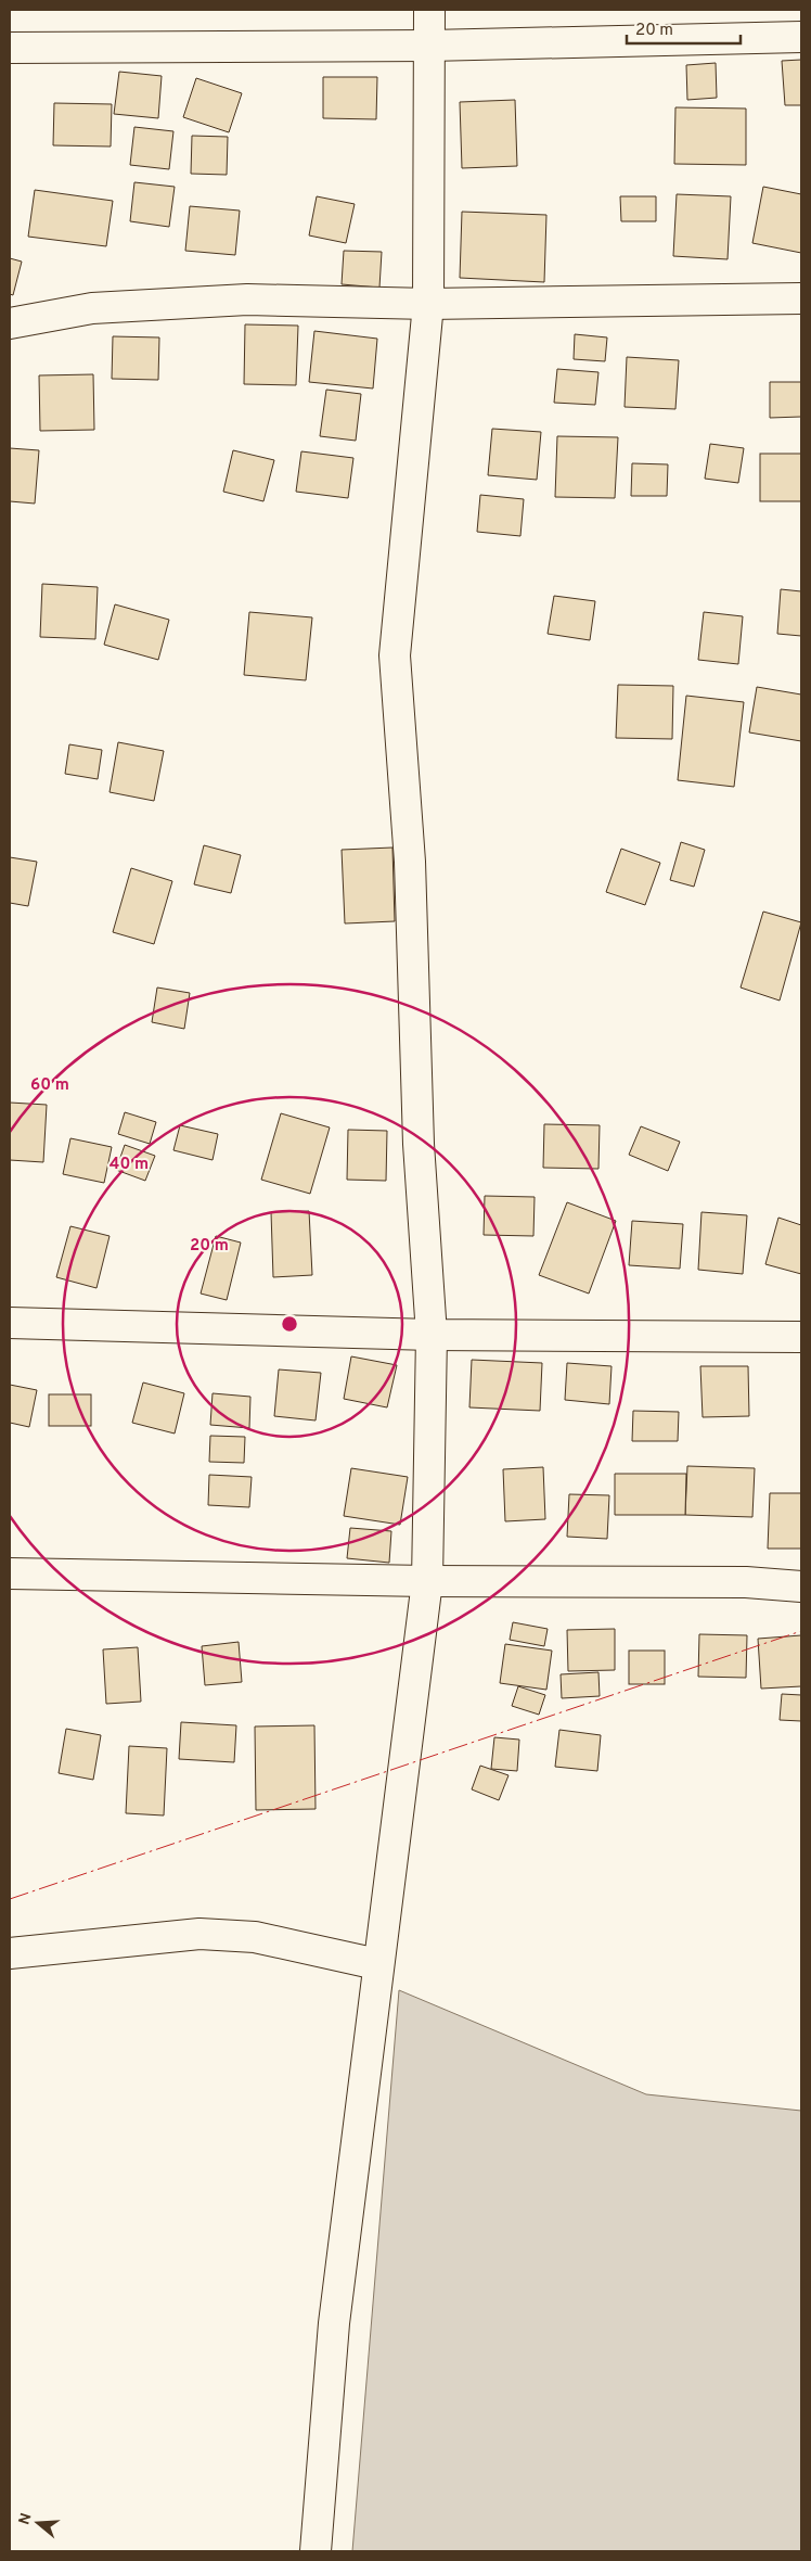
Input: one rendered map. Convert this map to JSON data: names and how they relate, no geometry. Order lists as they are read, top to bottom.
{
  "scale_bar": "20 m",
  "north": "left",
  "rings": ["60 m", "40 m", "20 m"]
}
